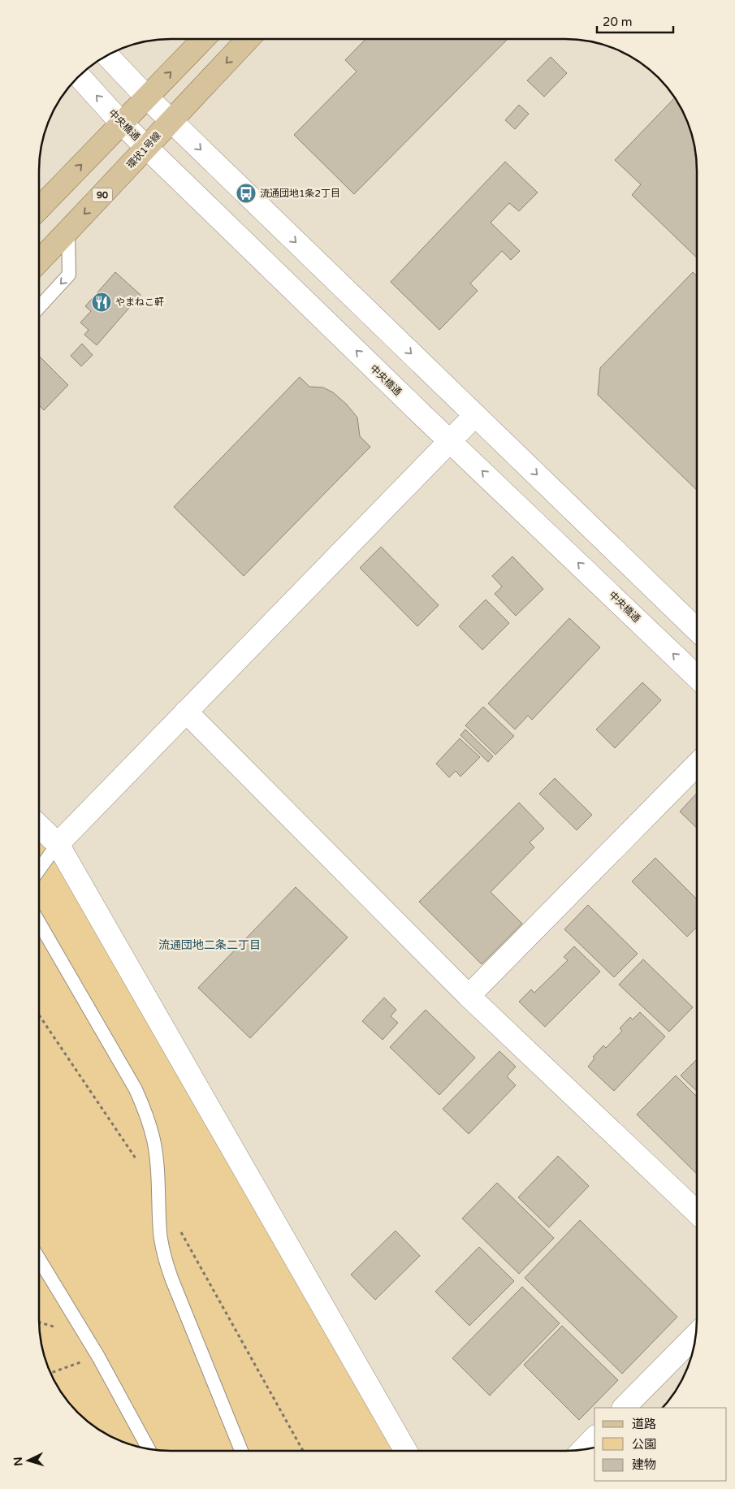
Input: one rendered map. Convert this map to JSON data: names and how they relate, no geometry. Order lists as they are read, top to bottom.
{
  "streets": {
    "main road": ["環状1号線", "90"],
    "street": ["中央橋通"]
  },
  "crossings": [
    ["中央橋通", "環状1号線"]
  ],
  "districts": ["流通団地二条二丁目"],
  "places": {
    "bus stop": ["流通団地1条2丁目"],
    "restaurant": ["やまねこ軒"]
  },
  "legend": ["道路", "公園", "建物"],
  "scale_bar": "20 m",
  "north": "left"
}
